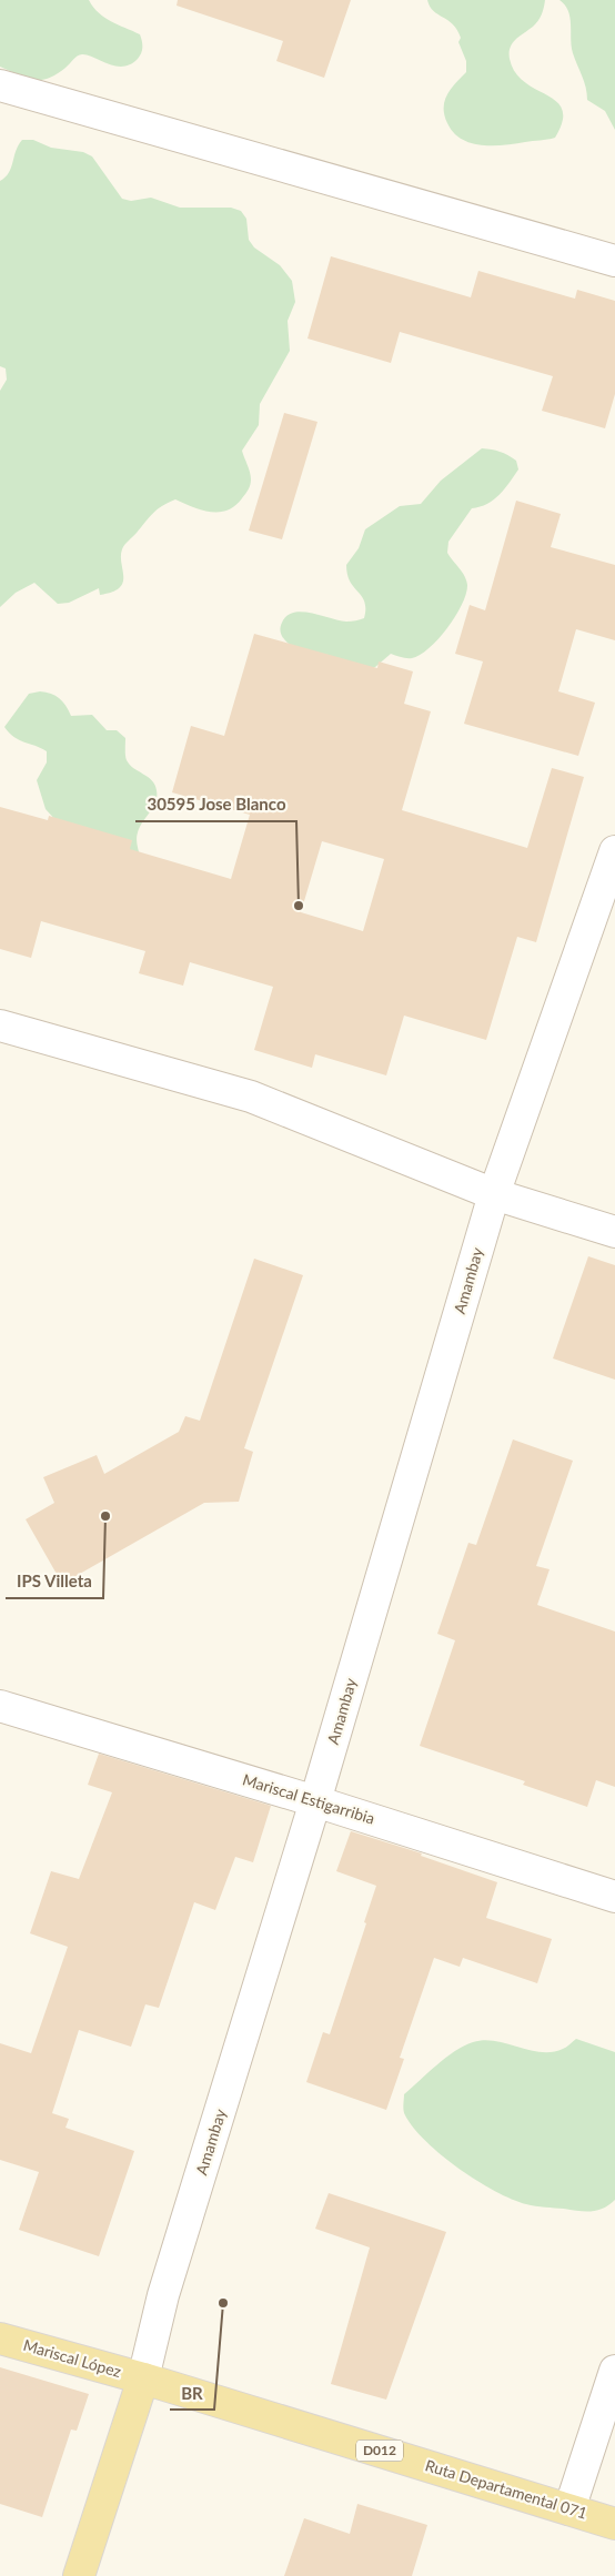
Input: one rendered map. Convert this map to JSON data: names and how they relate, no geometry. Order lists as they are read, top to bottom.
{
  "streets": {
    "main road": [
      "Amambay",
      "Mariscal López",
      "D012",
      "Ruta Departamental 071"
    ],
    "street": ["Mariscal Estigarribia"]
  },
  "crossings": [
    ["Amambay", "Mariscal Estigarribia"],
    ["Amambay", "Mariscal López"],
    ["Amambay", "Ruta Departamental 071"],
    ["Mariscal López", "Ruta Departamental 071"]
  ],
  "places": ["30595 Jose Blanco", "IPS Villeta", "BR"]
}
